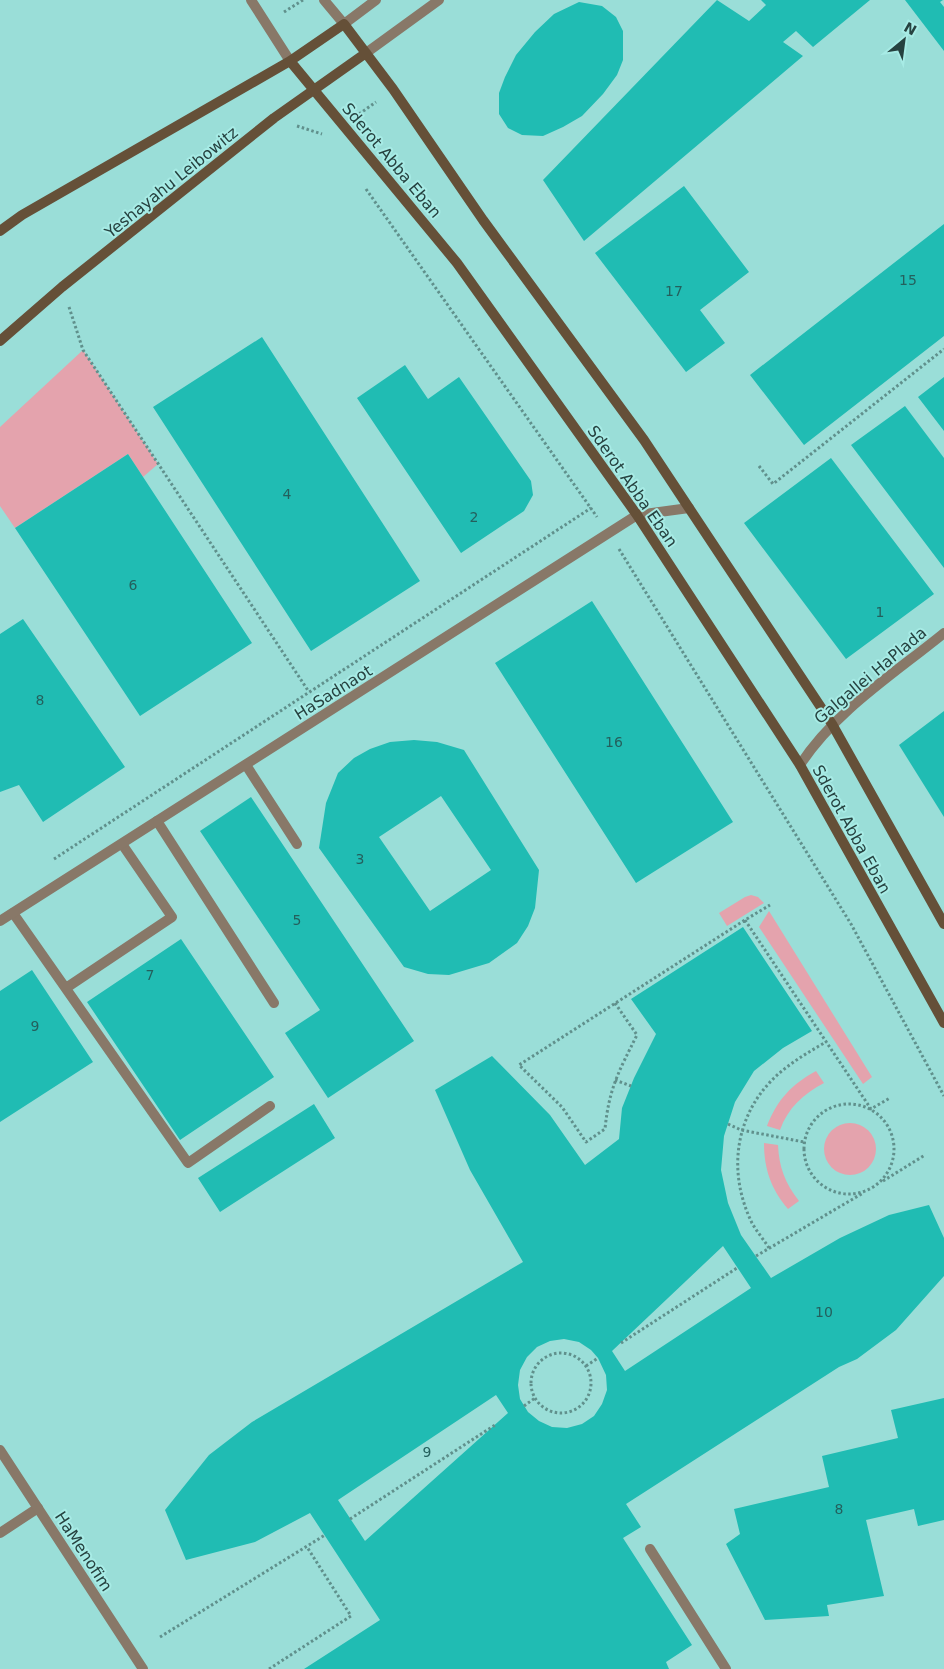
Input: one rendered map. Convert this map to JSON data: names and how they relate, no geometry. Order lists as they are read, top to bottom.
{
  "streets": {
    "main road": ["Sderot Abba Eban", "Yeshayahu Leibowitz"],
    "street": ["Galgallei HaPlada", "HaSadnaot", "HaMenofim"]
  },
  "crossings": [
    ["Sderot Abba Eban", "Yeshayahu Leibowitz"],
    ["Sderot Abba Eban", "Galgallei HaPlada"],
    ["Sderot Abba Eban", "HaSadnaot"]
  ],
  "house_numbers": [
    "15",
    "17",
    "4",
    "2",
    "6",
    "1",
    "8",
    "16",
    "3",
    "5",
    "7",
    "9",
    "10",
    "9",
    "8"
  ],
  "north": "top right"
}
